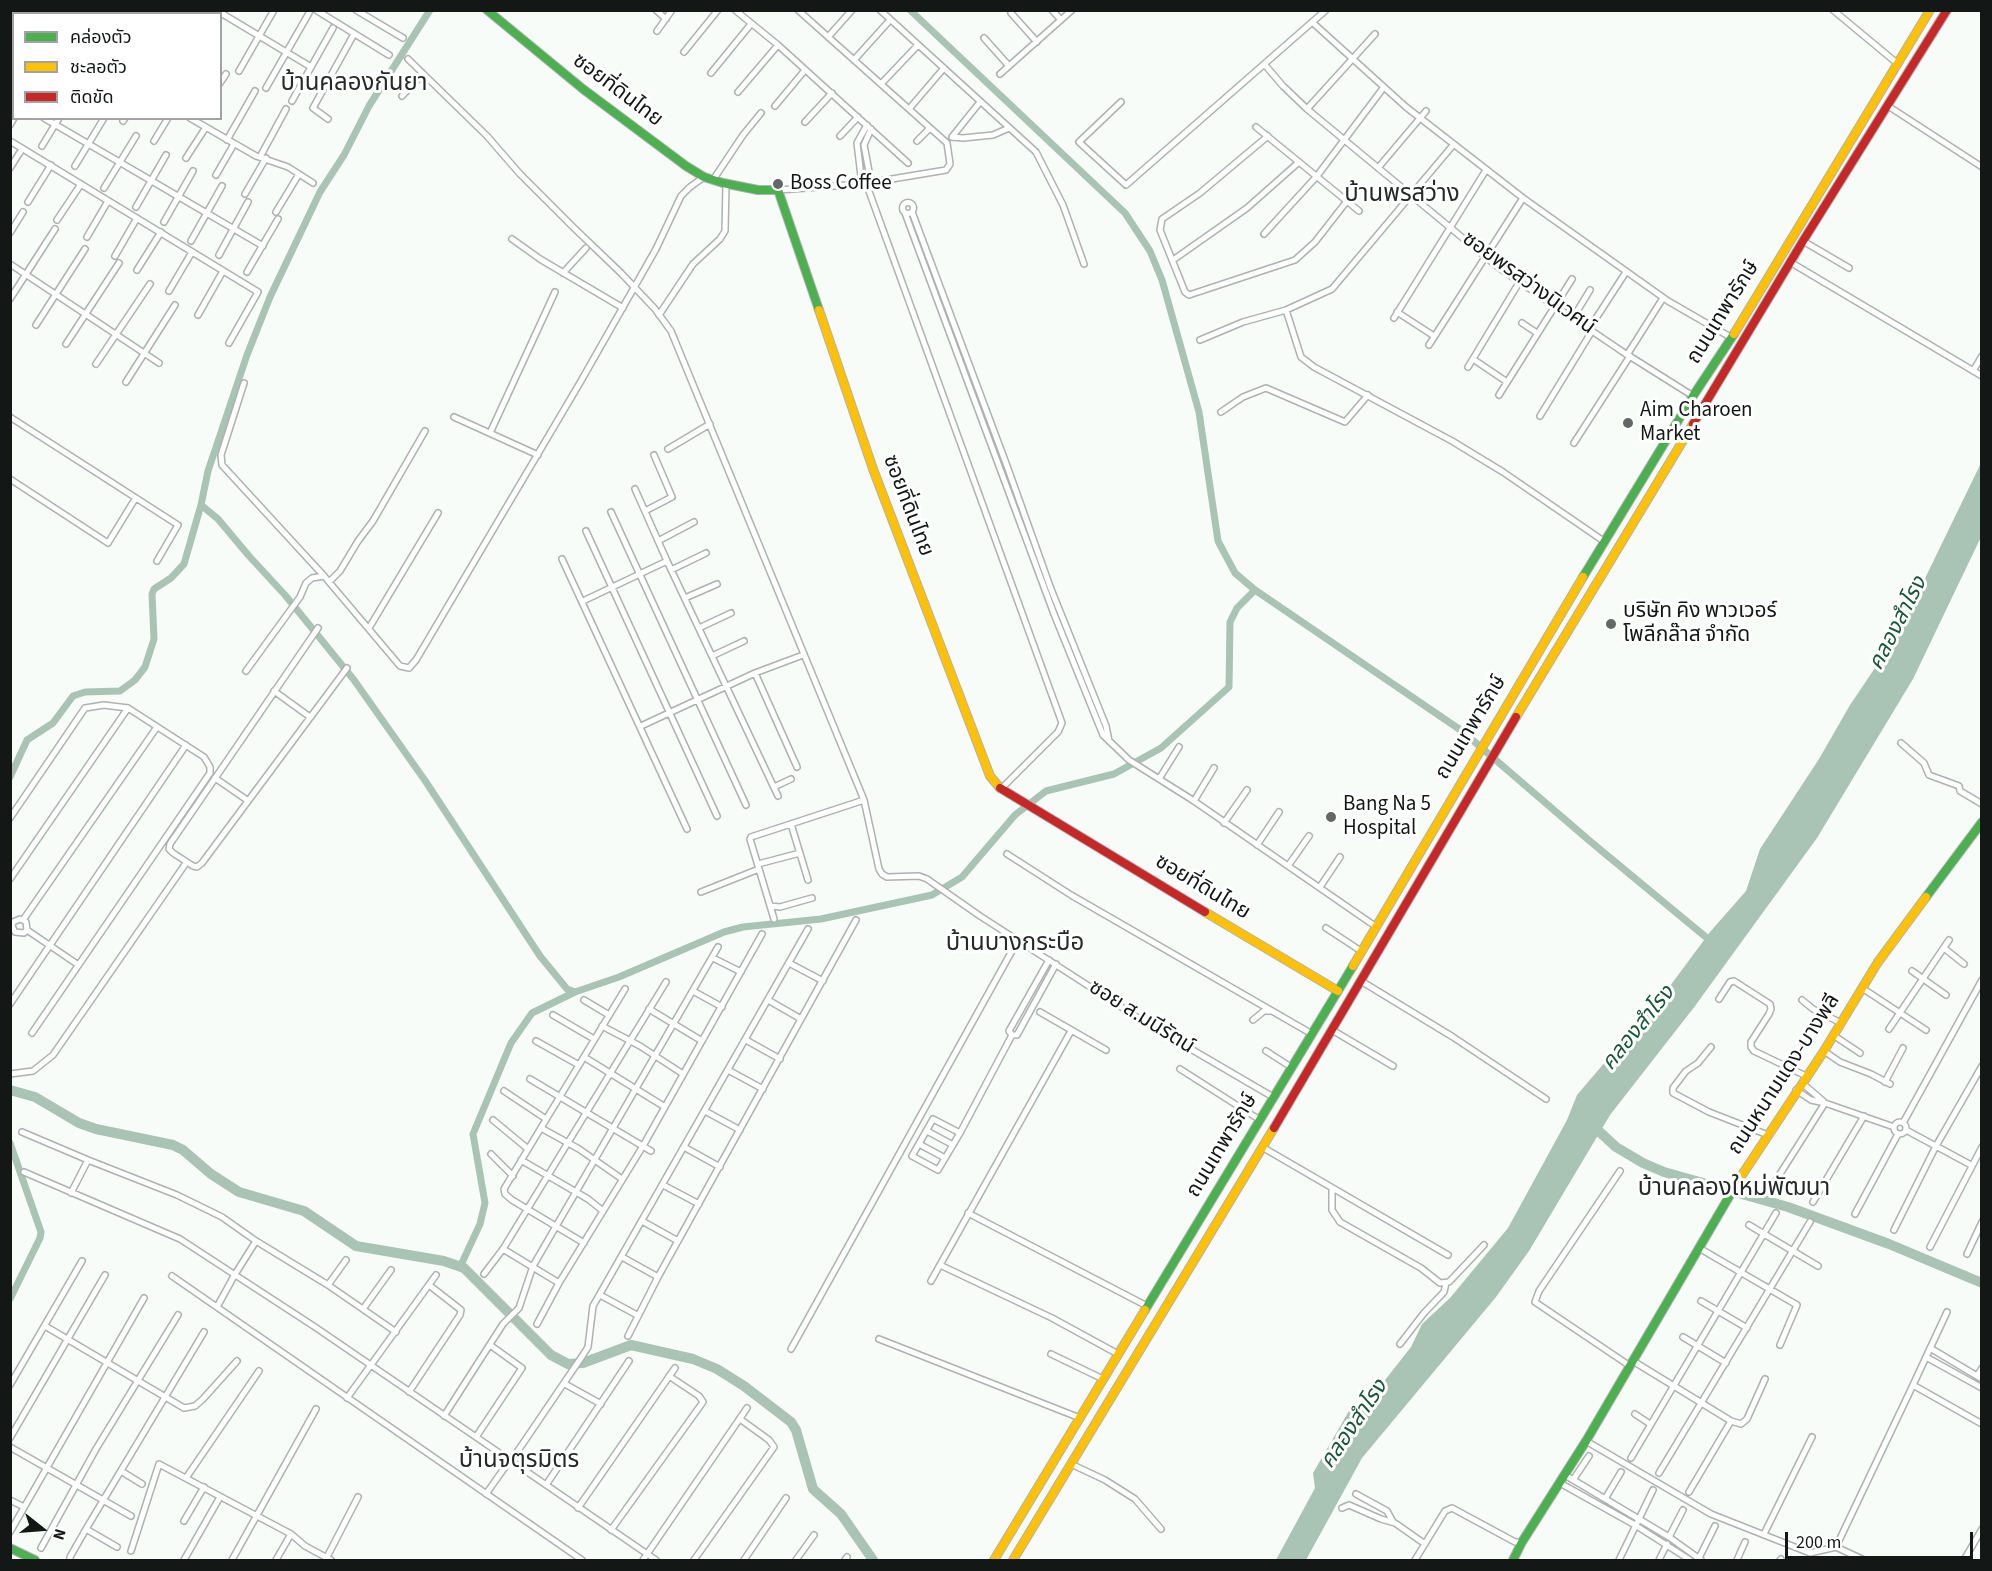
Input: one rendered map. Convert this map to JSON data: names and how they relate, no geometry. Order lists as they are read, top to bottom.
{
  "streets": {
    "main road": ["ซอยที่ดินไทย", "ถนนเทพารักษ์", "ถนนหนามแดง-บางพลี"],
    "street": ["ซอยพรสว่างนิเวศน์", "ซอย ส.มนีรัตน์"]
  },
  "crossings": [
    ["ซอยที่ดินไทย", "ถนนเทพารักษ์"],
    ["ซอยพรสว่างนิเวศน์", "ถนนเทพารักษ์"],
    ["ถนนเทพารักษ์", "ซอย ส.มนีรัตน์"]
  ],
  "districts": [
    "บ้านคลองกันยา",
    "บ้านพรสว่าง",
    "บ้านบางกระบือ",
    "บ้านคลองใหม่พัฒนา",
    "บ้านจตุรมิตร"
  ],
  "water": ["คลองสำโรง"],
  "places": [
    "Boss Coffee",
    "Aim Charoen Market",
    "บริษัท คิง พาวเวอร์ โพลีกล๊าส จำกัด",
    "Bang Na 5 Hospital"
  ],
  "legend": ["คล่องตัว", "ชะลอตัว", "ติดขัด"],
  "scale_bar": "200 m",
  "north": "right"
}
